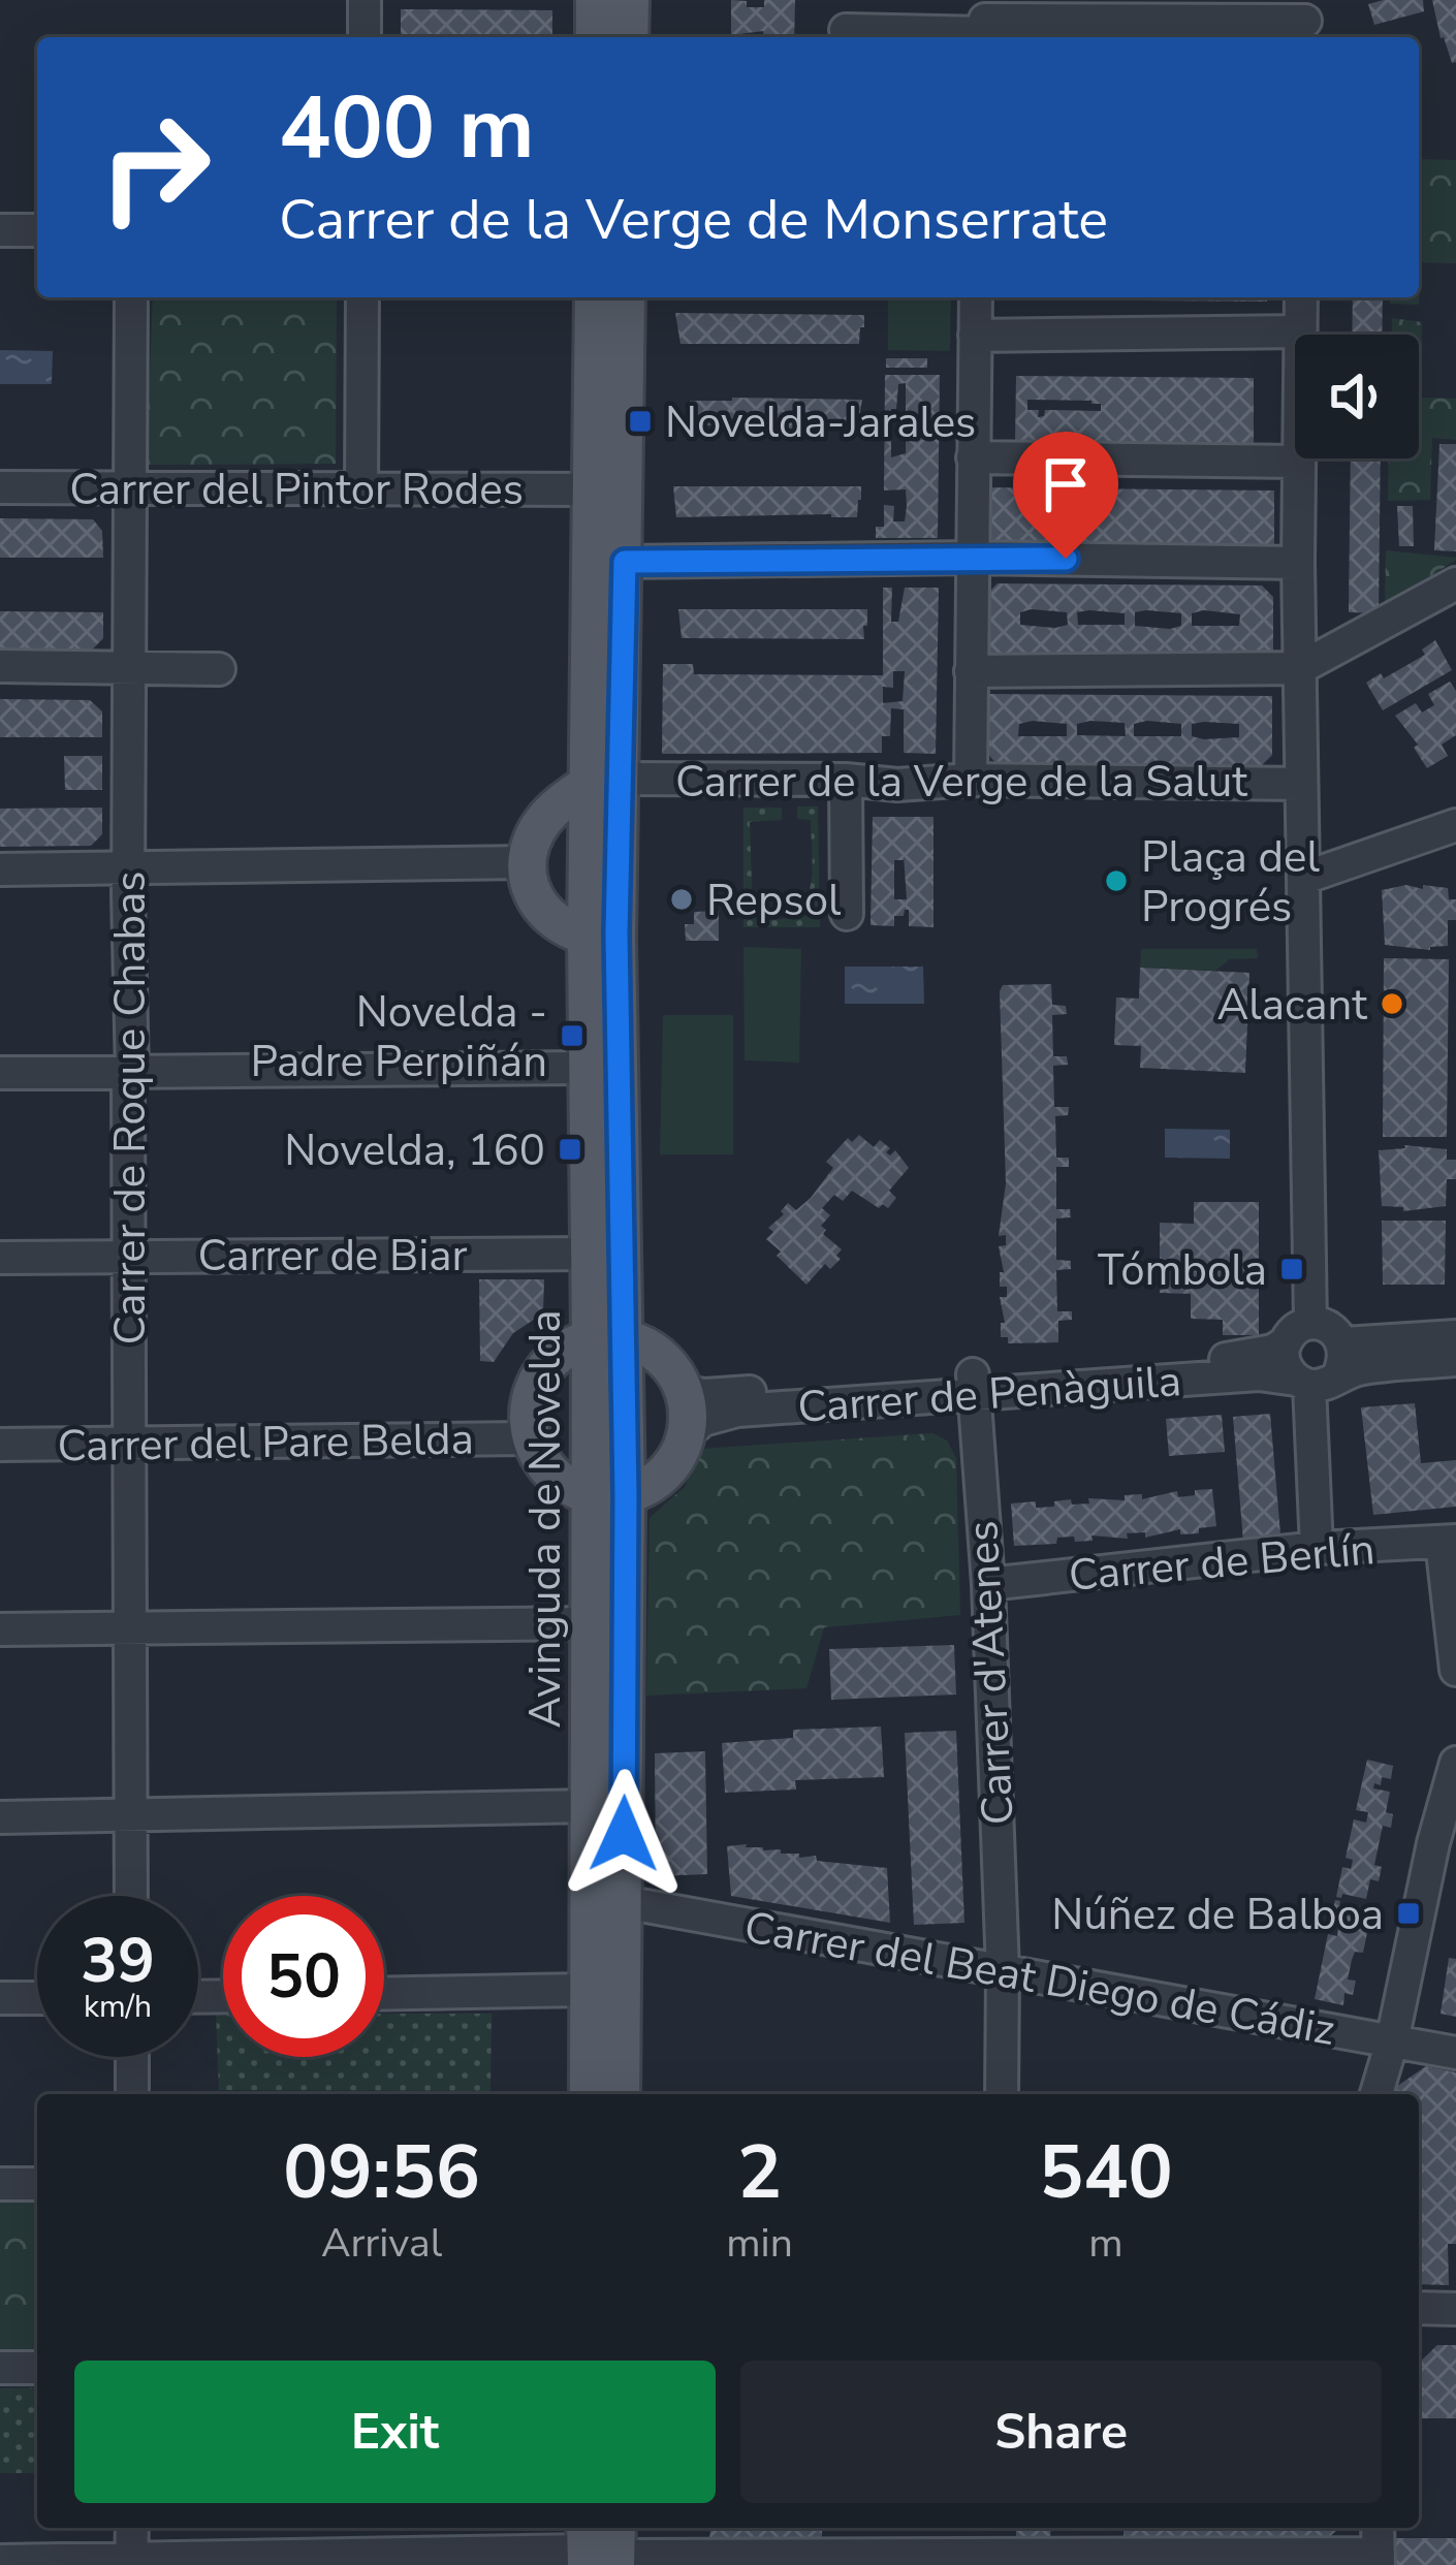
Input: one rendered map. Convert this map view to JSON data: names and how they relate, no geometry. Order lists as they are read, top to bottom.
{
  "streets": {
    "main road": ["Avinguda de Novelda"],
    "street": [
      "Carrer del Pintor Rodes",
      "Carrer de la Verge de la Salut",
      "Carrer de Roque Chabas",
      "Carrer de Biar",
      "Carrer de Penàguila",
      "Carrer del Pare Belda",
      "Carrer de Berlín",
      "Carrer d'Atenes",
      "Carrer del Beat Diego de Cádiz"
    ]
  },
  "crossings": [
    ["Carrer del Pintor Rodes", "Carrer de Roque Chabas"],
    ["Carrer del Pintor Rodes", "Avinguda de Novelda"],
    ["Carrer de la Verge de la Salut", "Avinguda de Novelda"],
    ["Carrer de Roque Chabas", "Carrer de Biar"],
    ["Carrer de Roque Chabas", "Carrer del Pare Belda"],
    ["Carrer de Biar", "Avinguda de Novelda"],
    ["Carrer de Penàguila", "Carrer d'Atenes"],
    ["Avinguda de Novelda", "Carrer del Beat Diego de Cádiz"],
    ["Carrer de Berlín", "Carrer d'Atenes"],
    ["Carrer d'Atenes", "Carrer del Beat Diego de Cádiz"]
  ],
  "places": {
    "transit": [
      "Novelda-Jarales",
      "Novelda - Padre Perpiñán",
      "Novelda, 160",
      "Tómbola",
      "Núñez de Balboa"
    ],
    "other": ["Plaça del Progrés", "Repsol", "Alacant"]
  },
  "page": {
    "turn": ["400 m", "Carrer de la Verge de Monserrate"],
    "speed": "39 km/h",
    "limit": "50",
    "eta": [
      "09:56",
      "Arrival",
      "2",
      "min",
      "540",
      "m"
    ],
    "buttons": ["Exit", "Share"]
  }
}
